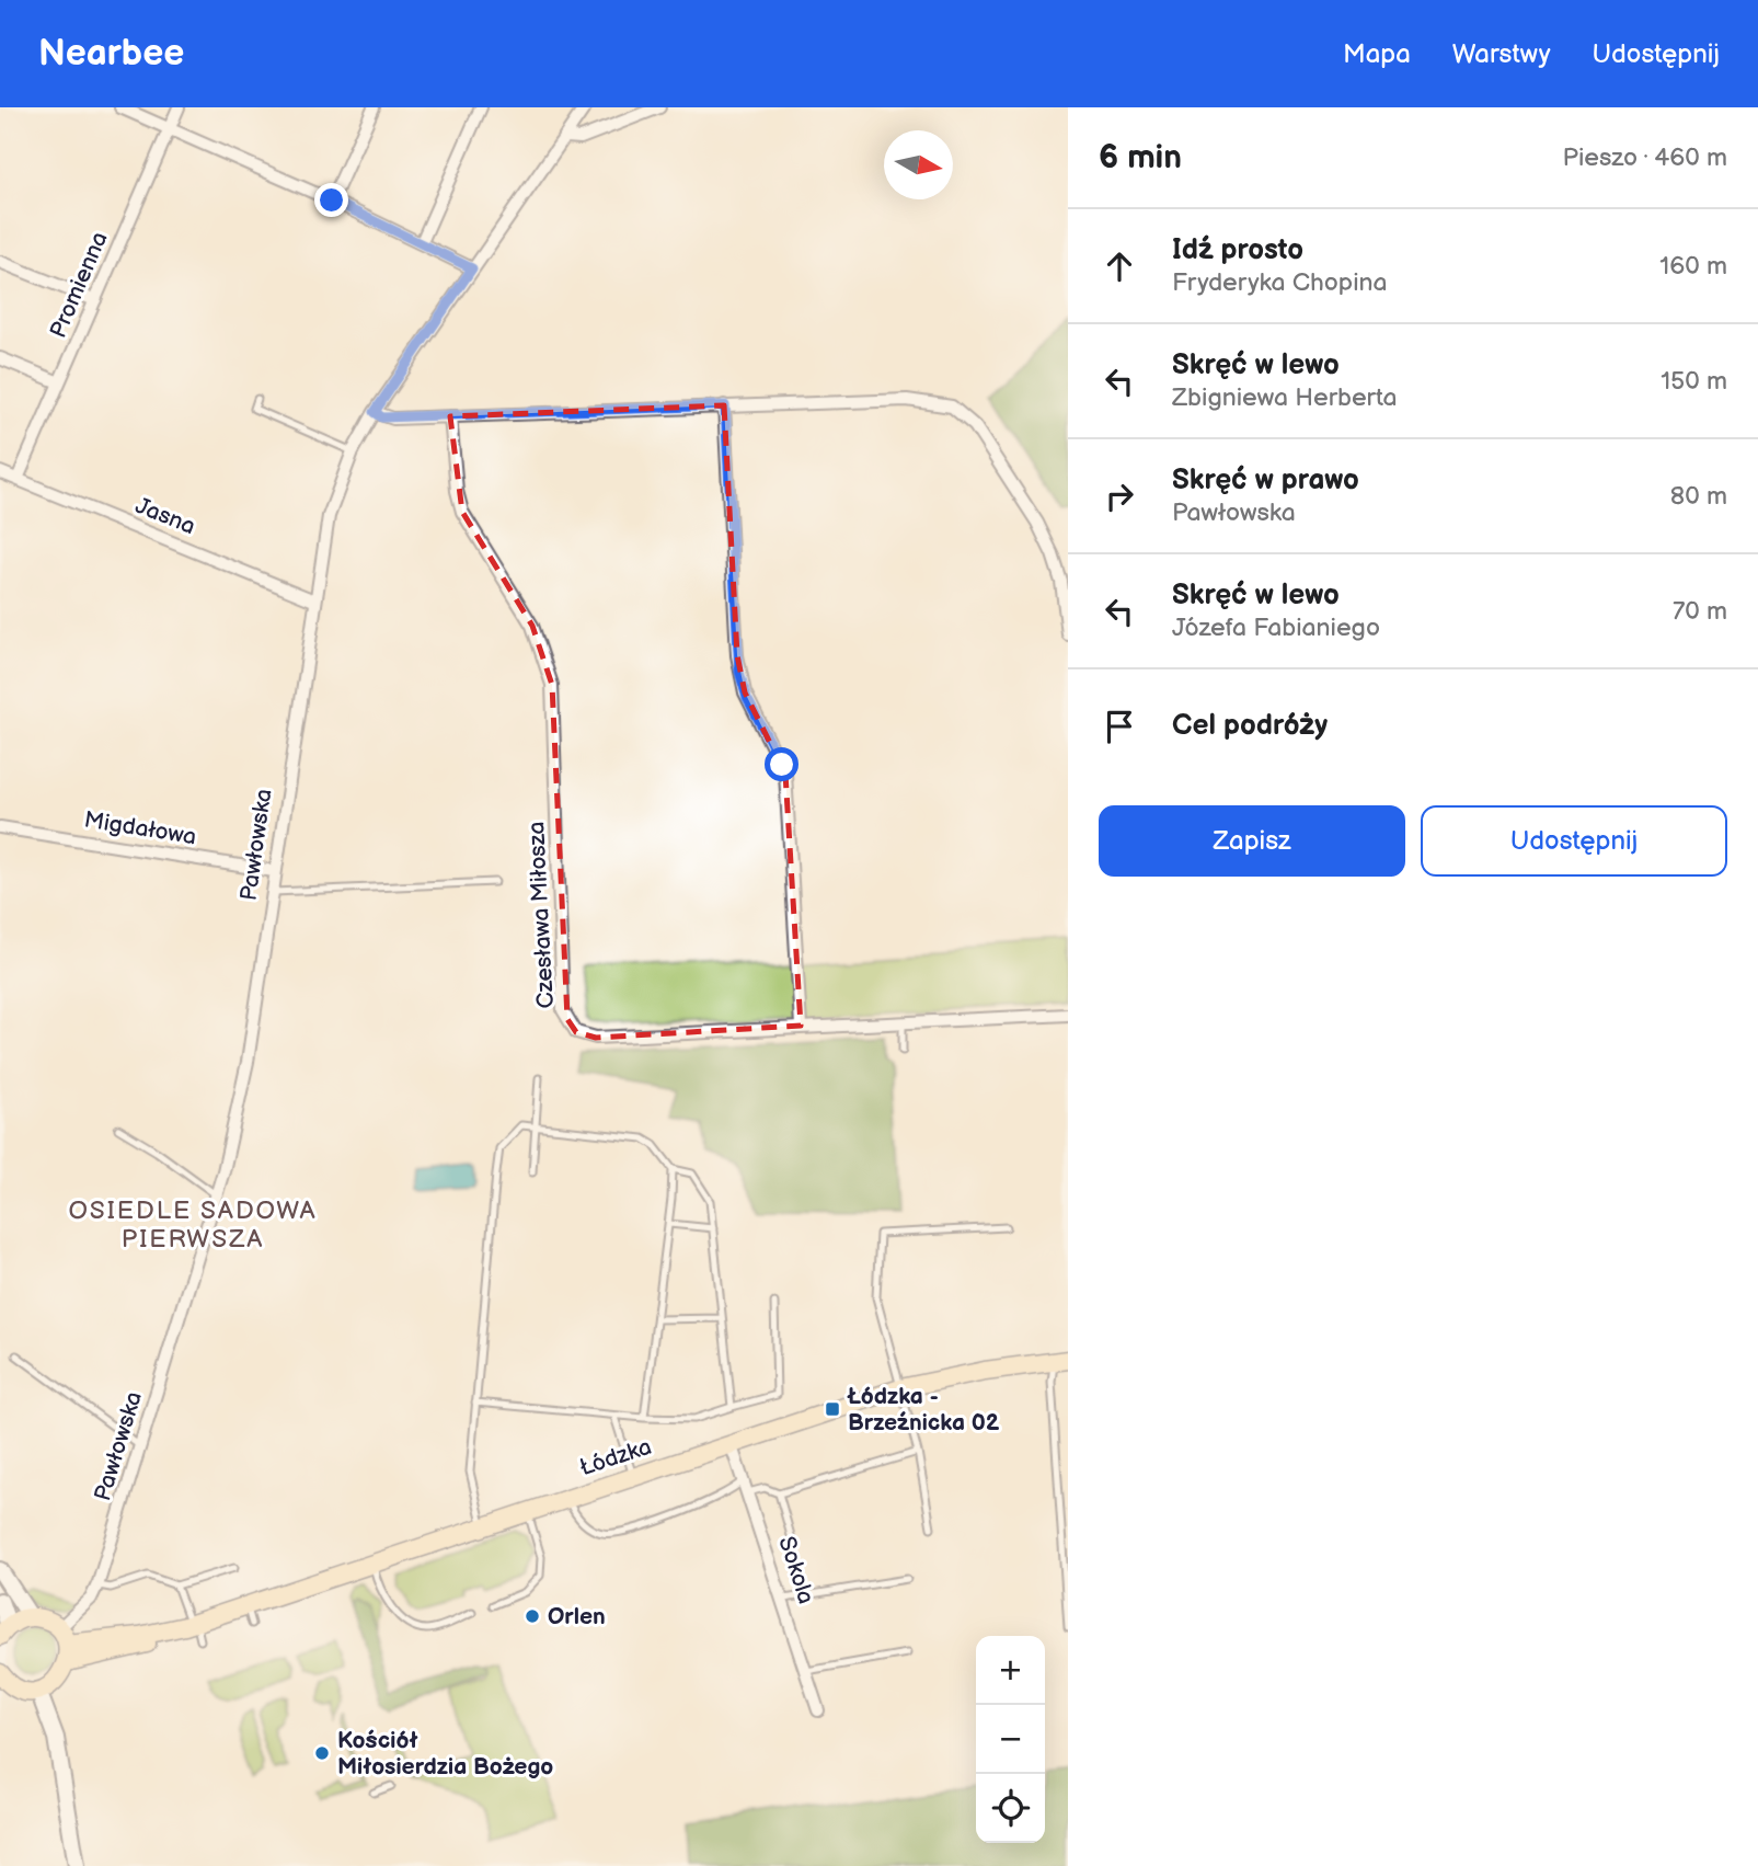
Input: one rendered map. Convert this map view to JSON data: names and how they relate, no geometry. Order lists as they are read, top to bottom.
{
  "streets": {
    "main road": ["Łódzka"],
    "street": [
      "Promienna",
      "Jasna",
      "Migdałowa",
      "Pawłowska",
      "Czesława Miłosza",
      "Sokola"
    ]
  },
  "crossings": [
    ["Promienna", "Jasna"],
    ["Jasna", "Pawłowska"],
    ["Migdałowa", "Pawłowska"],
    ["Pawłowska", "Łódzka"],
    ["Łódzka", "Sokola"]
  ],
  "districts": ["OSIEDLE SADOWA PIERWSZA"],
  "places": {
    "transit": ["Łódzka - Brzeźnicka 02"],
    "other": ["Orlen", "Kościół Miłosierdzia Bożego"]
  },
  "north": "right",
  "page": {
    "header": "Nearbee",
    "nav": ["Mapa", "Warstwy", "Udostępnij"],
    "heading": ["6 min", "Pieszo · 460 m"],
    "list": [
      ["Idź prosto", "Fryderyka Chopina", "160 m"],
      ["Skręć w lewo", "Zbigniewa Herberta", "150 m"],
      ["Skręć w prawo", "Pawłowska", "80 m"],
      ["Skręć w lewo", "Józefa Fabianiego", "70 m"],
      "Cel podróży"
    ],
    "buttons": ["Zapisz", "Udostępnij"],
    "map_buttons": ["+", "−"]
  }
}
